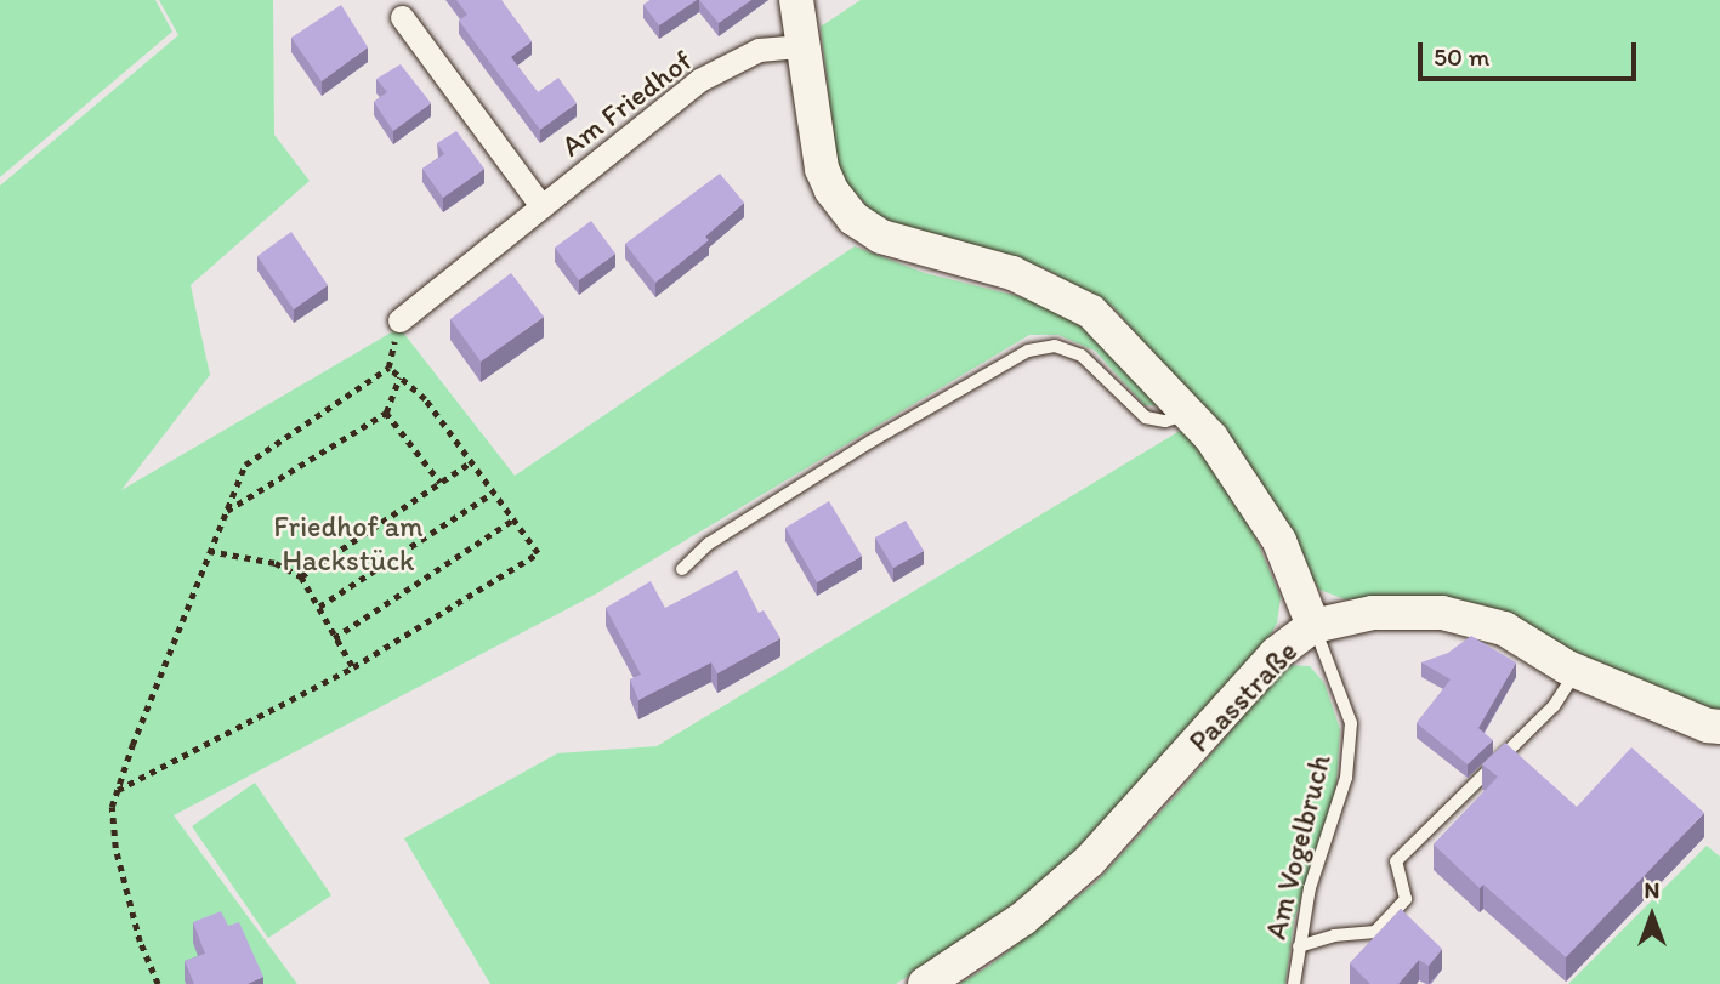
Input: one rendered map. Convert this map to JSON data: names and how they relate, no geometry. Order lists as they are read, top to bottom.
{
  "streets": {
    "street": ["Am Friedhof", "Paasstraße"],
    "lane": ["Am Vogelbruch"]
  },
  "crossings": [
    ["Paasstraße", "Am Vogelbruch"]
  ],
  "parks": ["Friedhof am Hackstück"],
  "scale_bar": "50 m",
  "north": "top"
}
